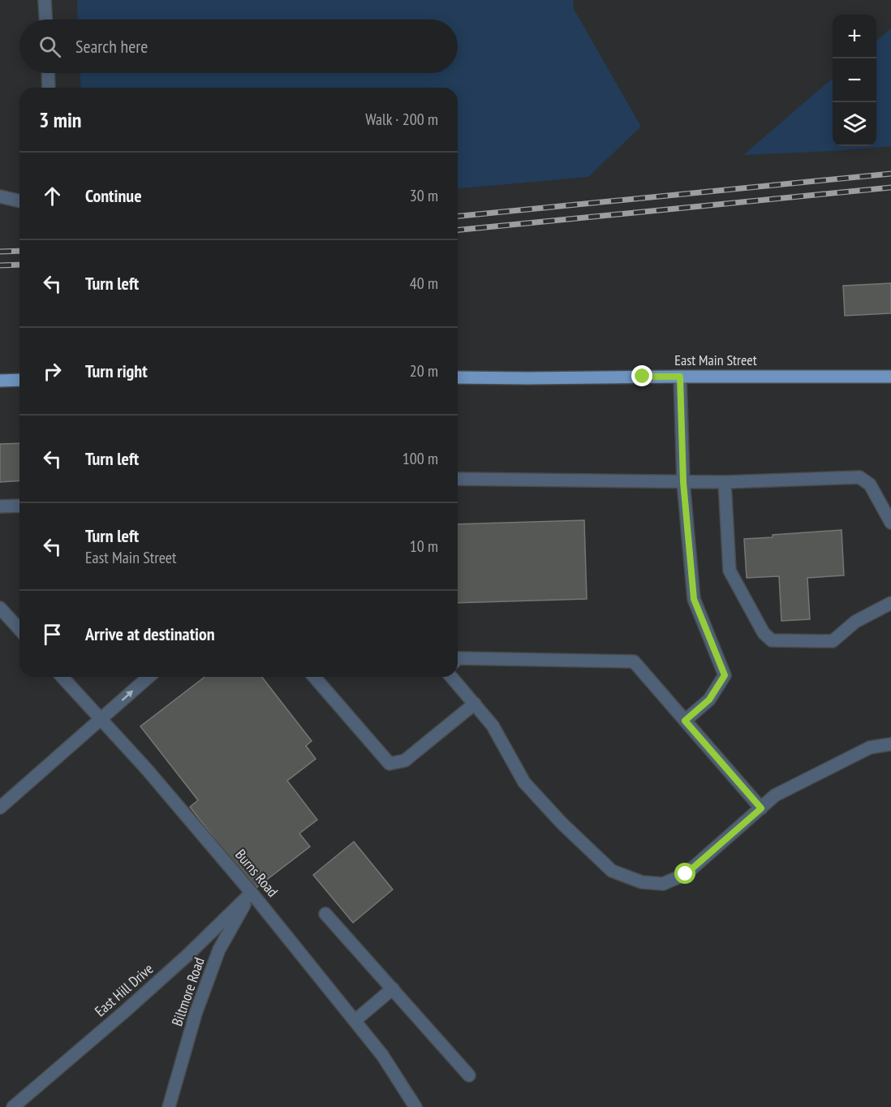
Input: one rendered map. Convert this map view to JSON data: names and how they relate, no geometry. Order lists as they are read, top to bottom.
{
  "streets": {
    "main road": ["East Main Street"],
    "street": ["Burns Road", "East Hill Drive", "Biltmore Road"]
  },
  "crossings": [
    ["Burns Road", "East Hill Drive"],
    ["Burns Road", "Biltmore Road"],
    ["East Hill Drive", "Biltmore Road"]
  ],
  "page": {
    "map_buttons": ["+", "−"],
    "search": "Search here",
    "heading": ["3 min", "Walk · 200 m"],
    "list": [
      ["Continue", "30 m"],
      ["Turn left", "40 m"],
      ["Turn right", "20 m"],
      ["Turn left", "100 m"],
      ["Turn left", "East Main Street", "10 m"],
      "Arrive at destination"
    ]
  }
}
